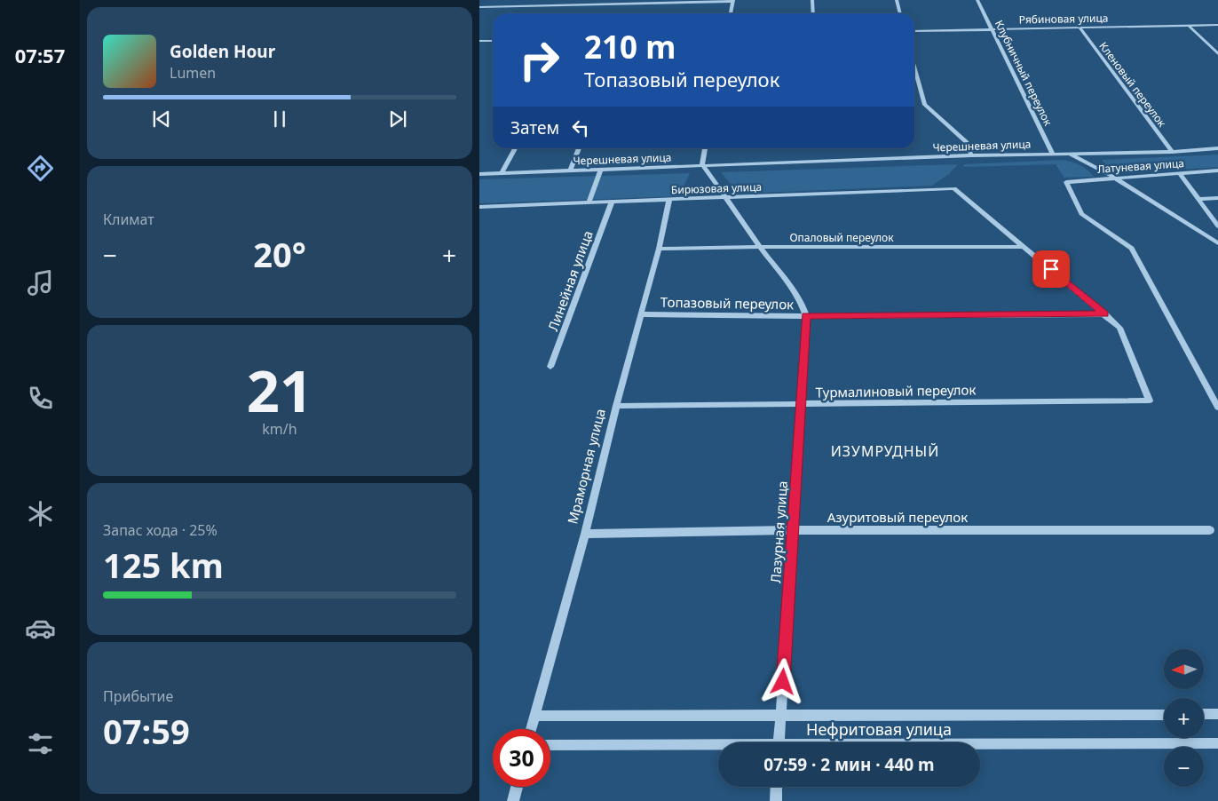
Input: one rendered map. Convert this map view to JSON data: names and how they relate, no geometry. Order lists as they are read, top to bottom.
{
  "streets": {
    "street": [
      "Рябиновая улица",
      "Клубничный переулок",
      "Кленовый переулок",
      "Черешневая улица",
      "Латуневая улица",
      "Бирюзовая улица",
      "Опаловый переулок",
      "Линейная улица",
      "Топазовый переулок",
      "Турмалиновый переулок",
      "Мраморная улица",
      "Азуритовый переулок",
      "Лазурная улица",
      "Нефритовая улица"
    ]
  },
  "crossings": [
    ["Рябиновая улица", "Клубничный переулок"],
    ["Рябиновая улица", "Кленовый переулок"],
    ["Клубничный переулок", "Черешневая улица"],
    ["Кленовый переулок", "Черешневая улица"],
    ["Бирюзовая улица", "Опаловый переулок"],
    ["Бирюзовая улица", "Линейная улица"],
    ["Бирюзовая улица", "Мраморная улица"],
    ["Опаловый переулок", "Мраморная улица"],
    ["Топазовый переулок", "Турмалиновый переулок"],
    ["Топазовый переулок", "Мраморная улица"],
    ["Топазовый переулок", "Лазурная улица"],
    ["Турмалиновый переулок", "Мраморная улица"],
    ["Турмалиновый переулок", "Лазурная улица"],
    ["Мраморная улица", "Азуритовый переулок"],
    ["Мраморная улица", "Нефритовая улица"],
    ["Азуритовый переулок", "Лазурная улица"],
    ["Лазурная улица", "Нефритовая улица"]
  ],
  "districts": ["ИЗУМРУДНЫЙ"],
  "north": "left",
  "page": {
    "tabs": "07:57",
    "turn": ["210 m", "Топазовый переулок"],
    "song": ["Golden Hour", "Lumen"],
    "then": "Затем",
    "tile": [
      "Климат",
      ["21", "km/h"],
      ["Запас хода · 25%", "125 km"],
      ["Прибытие", "07:59"]
    ],
    "heat": ["−", "20°", "+"],
    "map_buttons": ["+", "−"],
    "limit": "30",
    "trip": "07:59 · 2 мин · 440 m"
  }
}
